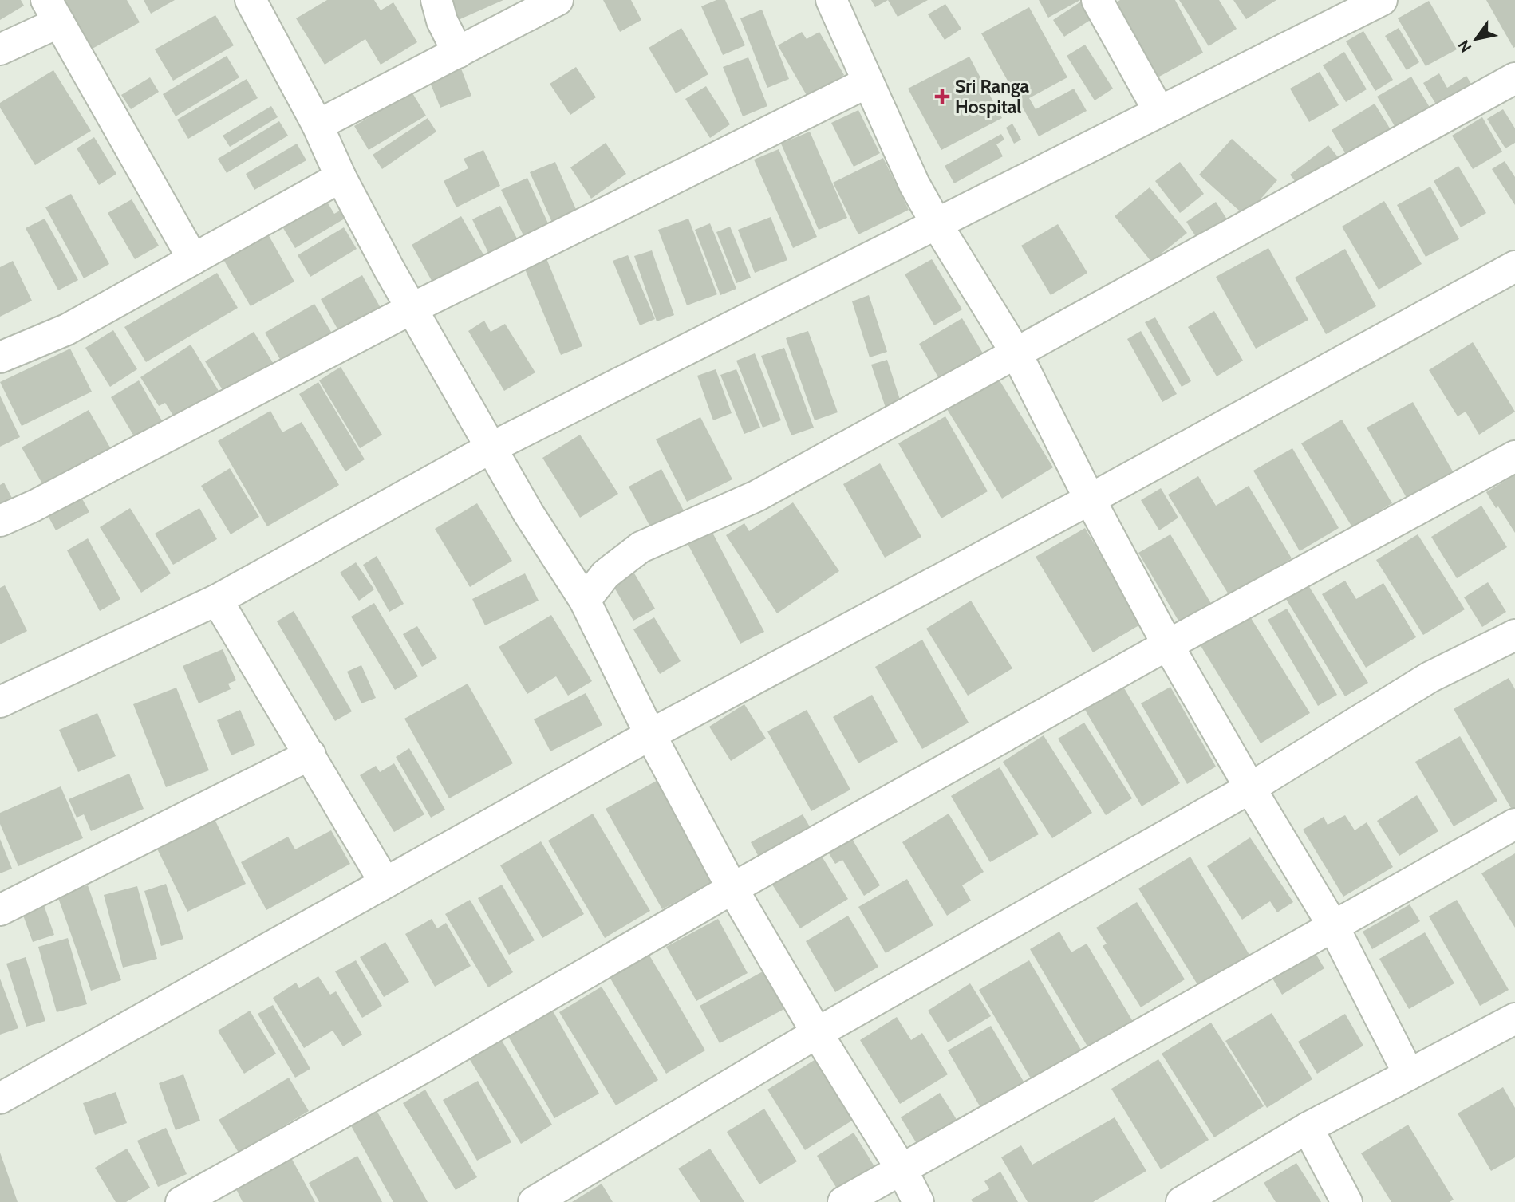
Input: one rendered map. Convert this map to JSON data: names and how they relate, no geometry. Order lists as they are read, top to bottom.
{
  "places": {
    "health": ["Sri Ranga Hospital"]
  },
  "north": "bottom left"
}
